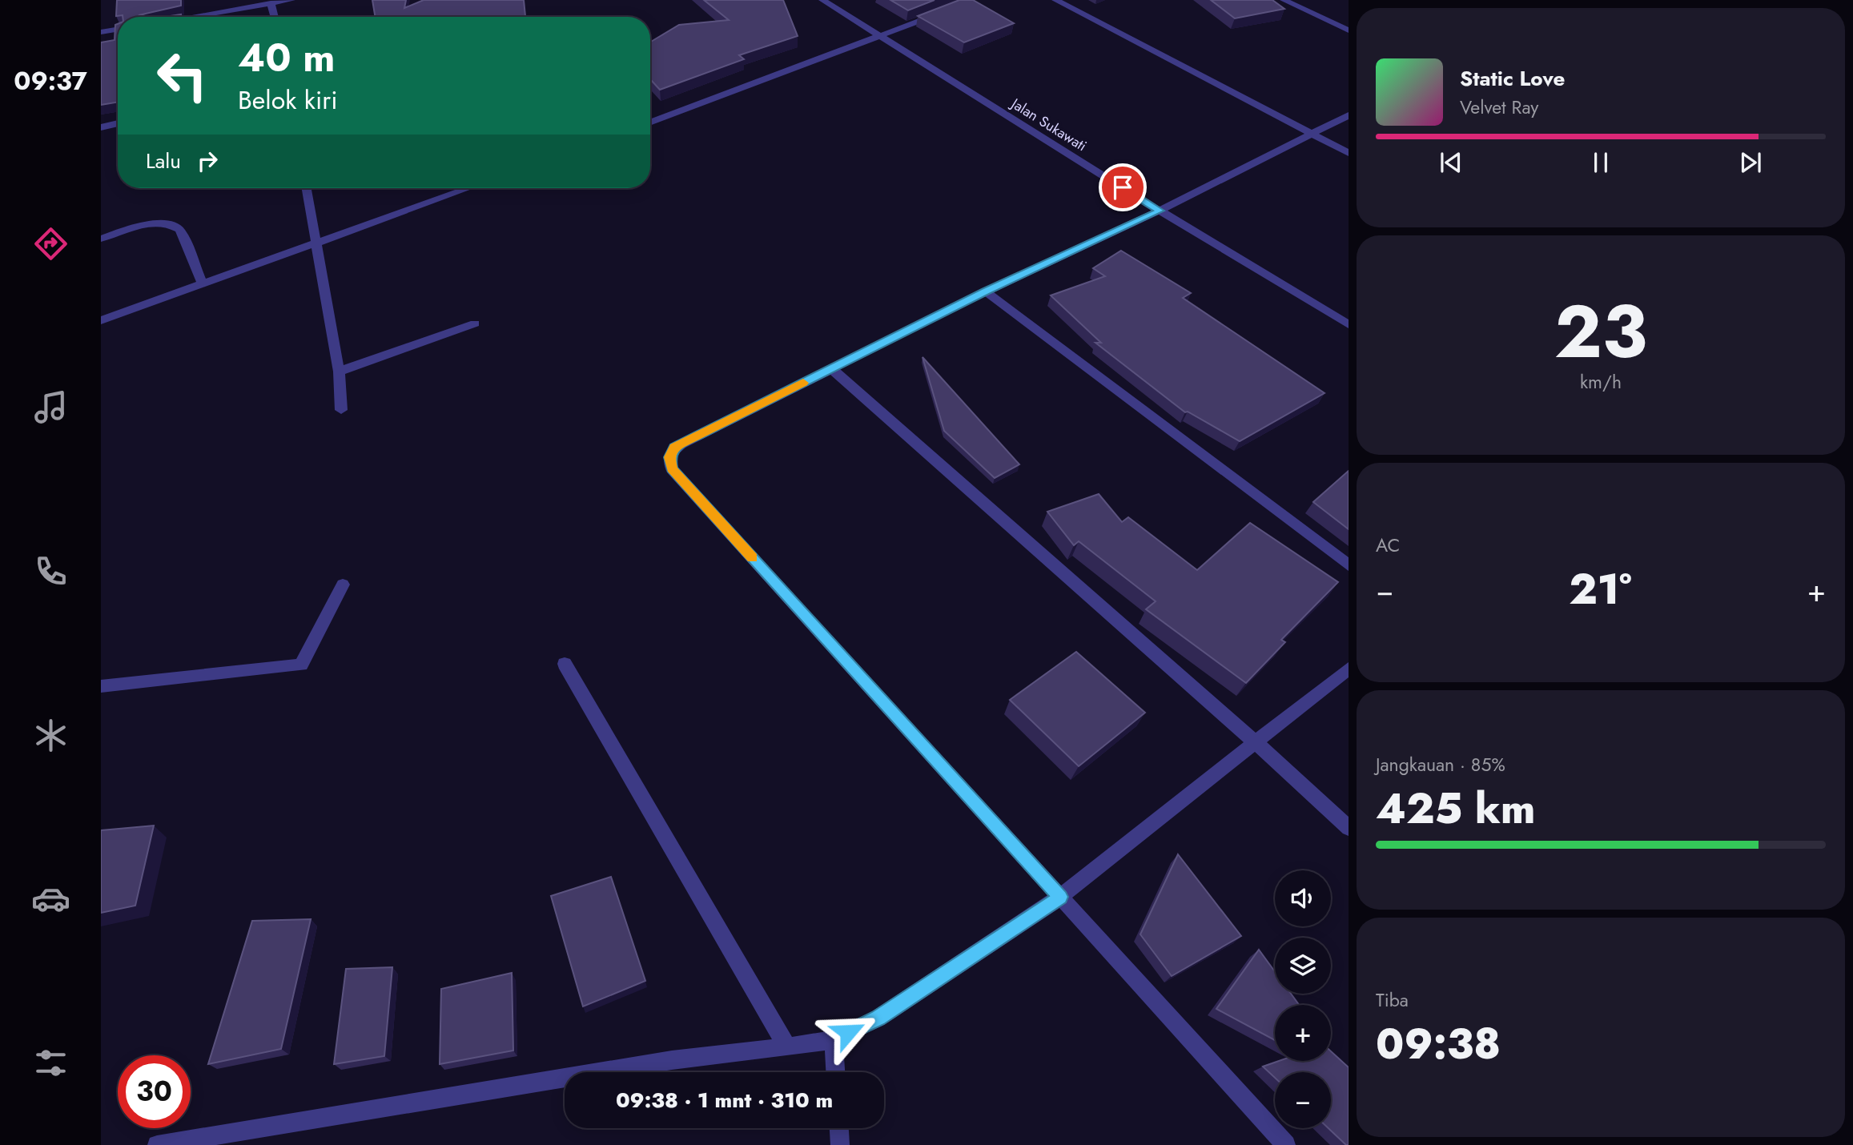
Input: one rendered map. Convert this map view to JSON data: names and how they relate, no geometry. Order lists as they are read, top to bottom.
{
  "streets": {
    "street": ["Jalan Sukawati"]
  },
  "page": {
    "tabs": "09:37",
    "turn": ["40 m", "Belok kiri"],
    "song": ["Static Love", "Velvet Ray"],
    "then": "Lalu",
    "tile": [
      ["23", "km/h"],
      "AC",
      ["Jangkauan · 85%", "425 km"],
      ["Tiba", "09:38"]
    ],
    "heat": ["−", "21°", "+"],
    "map_buttons": ["+", "−"],
    "limit": "30",
    "trip": "09:38 · 1 mnt · 310 m"
  }
}
